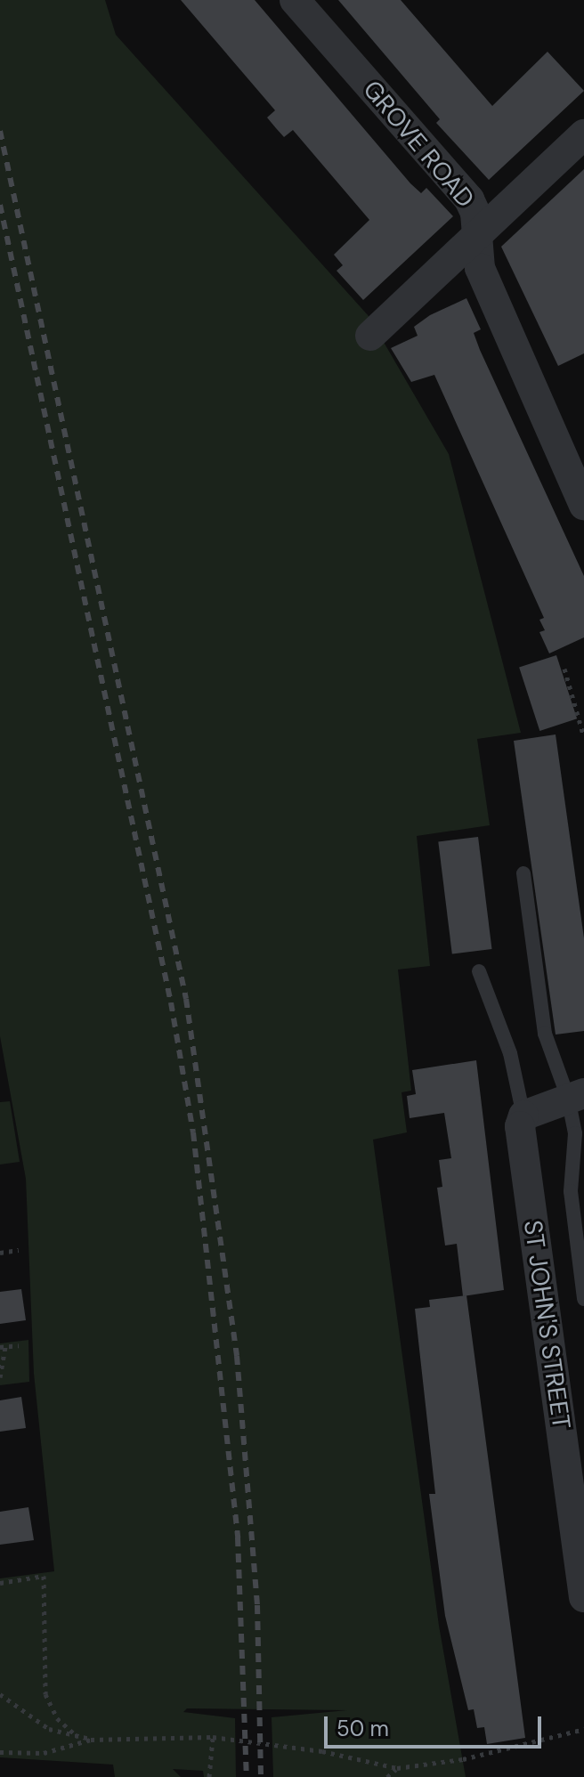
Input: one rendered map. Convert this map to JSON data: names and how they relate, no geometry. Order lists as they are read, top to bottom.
{
  "streets": {
    "street": ["GROVE ROAD", "ST JOHN'S STREET"]
  },
  "scale_bar": "50 m"
}
